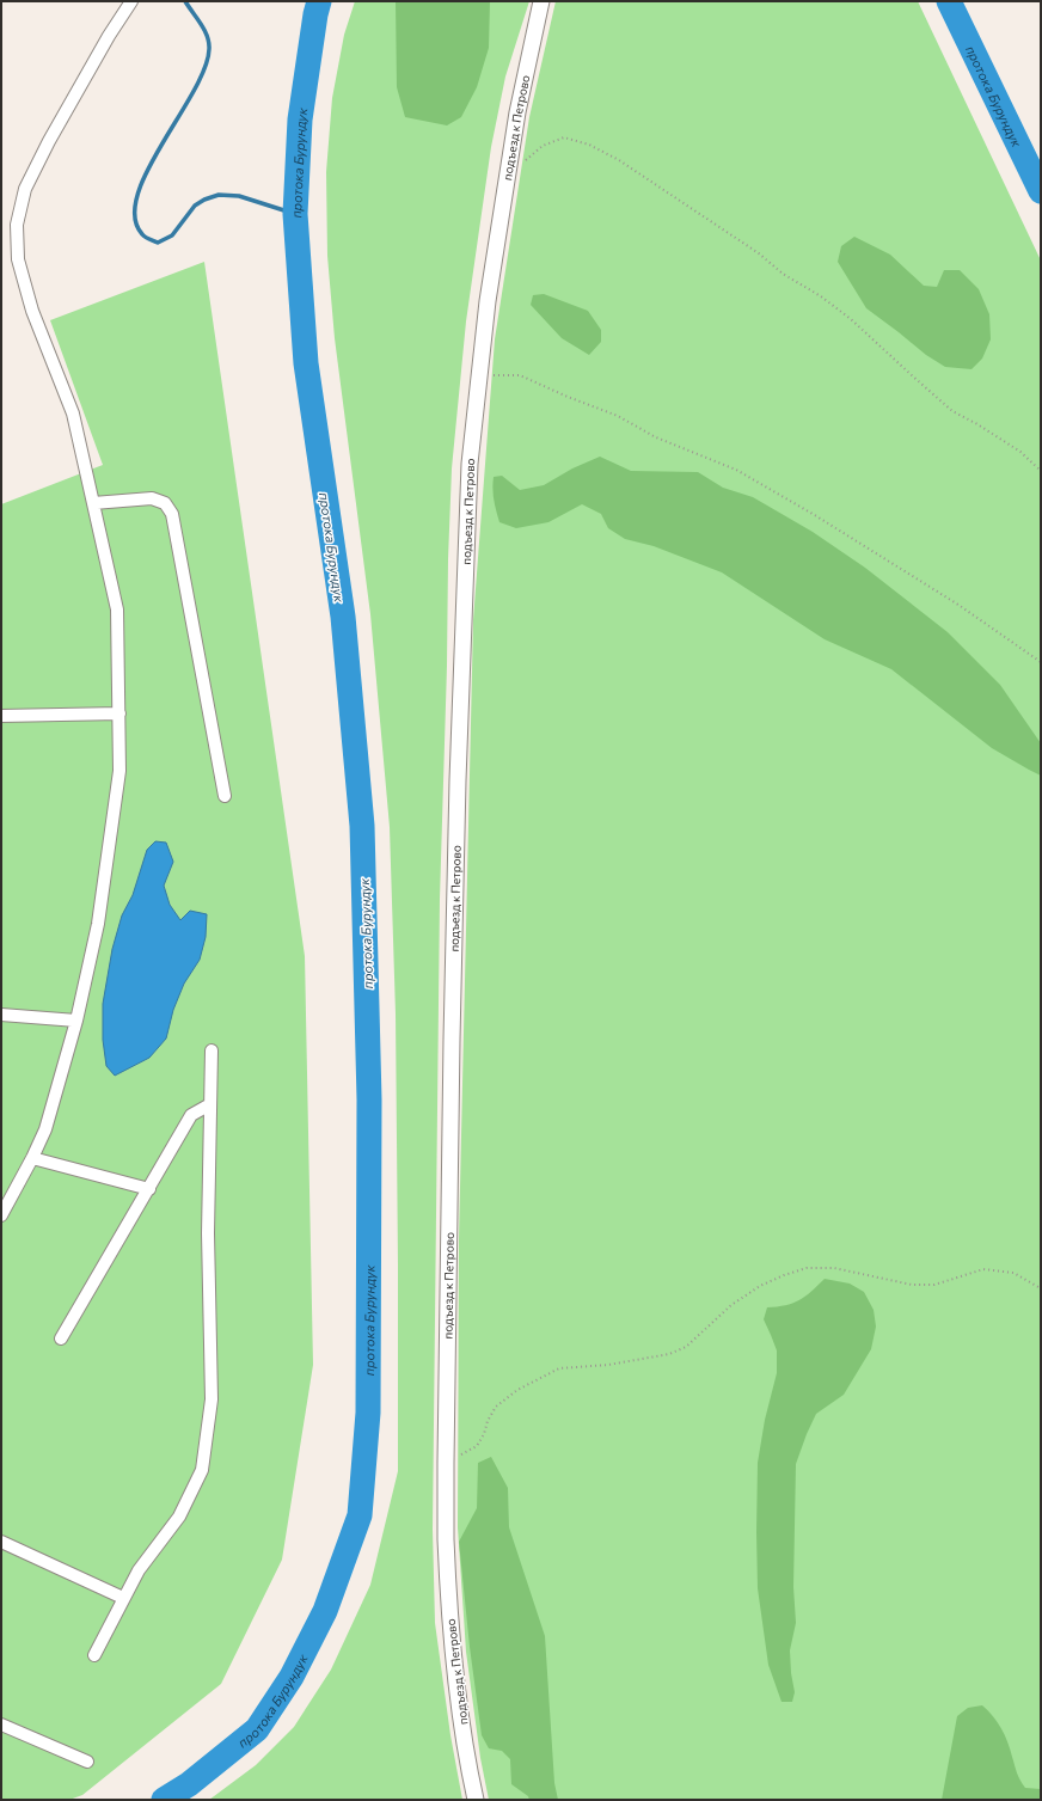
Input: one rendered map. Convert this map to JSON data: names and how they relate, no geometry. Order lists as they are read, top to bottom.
{
  "streets": {
    "street": ["подъезд к Петрово"]
  },
  "water": ["протока Бурундук"]
}
